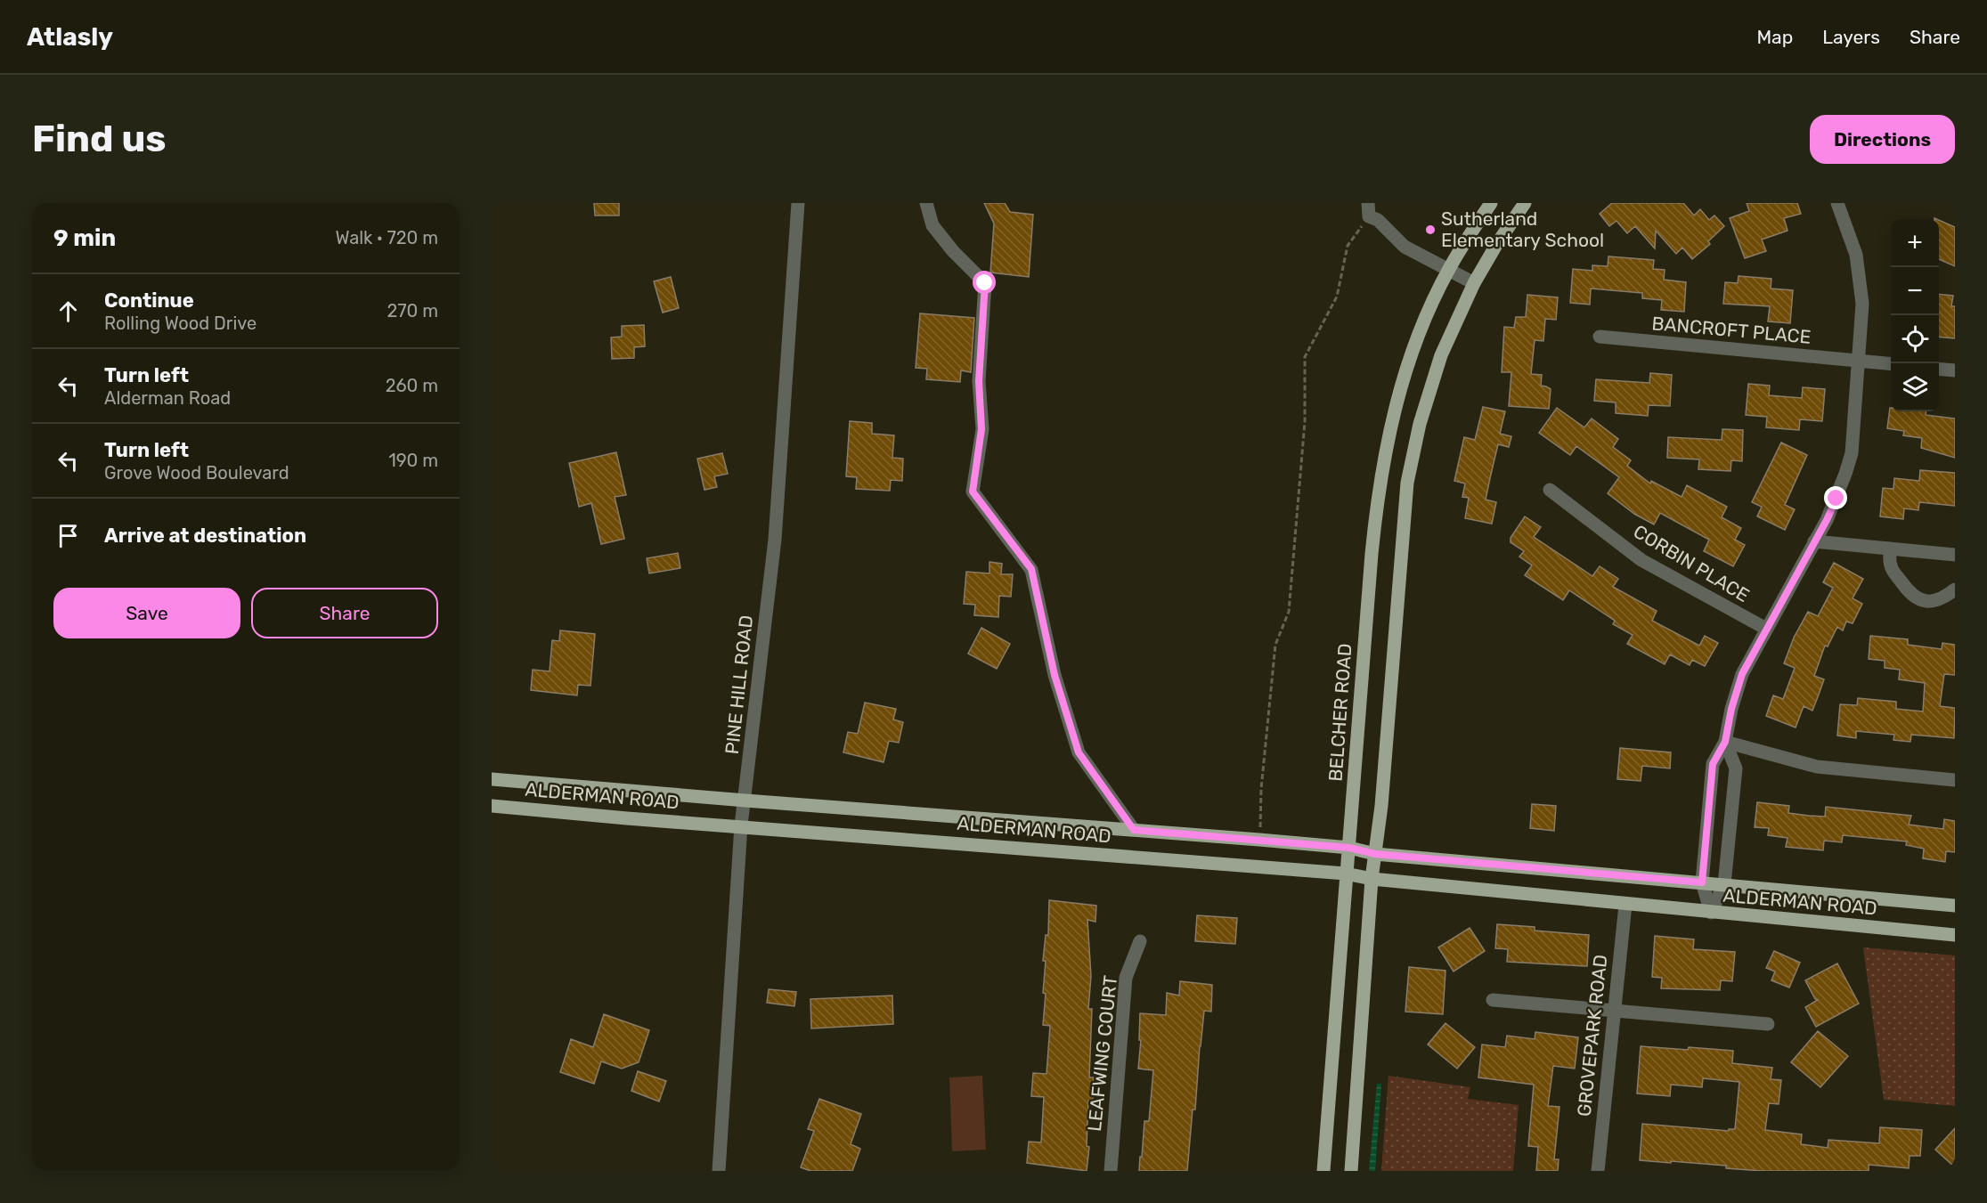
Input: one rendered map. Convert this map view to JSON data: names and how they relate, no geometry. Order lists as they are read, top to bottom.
{
  "streets": {
    "main road": ["BELCHER ROAD", "ALDERMAN ROAD"],
    "street": [
      "BANCROFT PLACE",
      "CORBIN PLACE",
      "PINE HILL ROAD",
      "GROVEPARK ROAD",
      "LEAFWING COURT"
    ]
  },
  "crossings": [
    ["PINE HILL ROAD", "ALDERMAN ROAD"],
    ["BELCHER ROAD", "ALDERMAN ROAD"],
    ["ALDERMAN ROAD", "GROVEPARK ROAD"]
  ],
  "places": ["Sutherland Elementary School"],
  "page": {
    "header": "Atlasly",
    "nav": ["Map", "Layers", "Share"],
    "buttons": [
      "Directions",
      ["Save", "Share"]
    ],
    "title": "Find us",
    "heading": ["9 min", "Walk · 720 m"],
    "map_buttons": ["+", "−"],
    "list": [
      ["Continue", "Rolling Wood Drive", "270 m"],
      ["Turn left", "Alderman Road", "260 m"],
      ["Turn left", "Grove Wood Boulevard", "190 m"],
      "Arrive at destination"
    ]
  }
}
